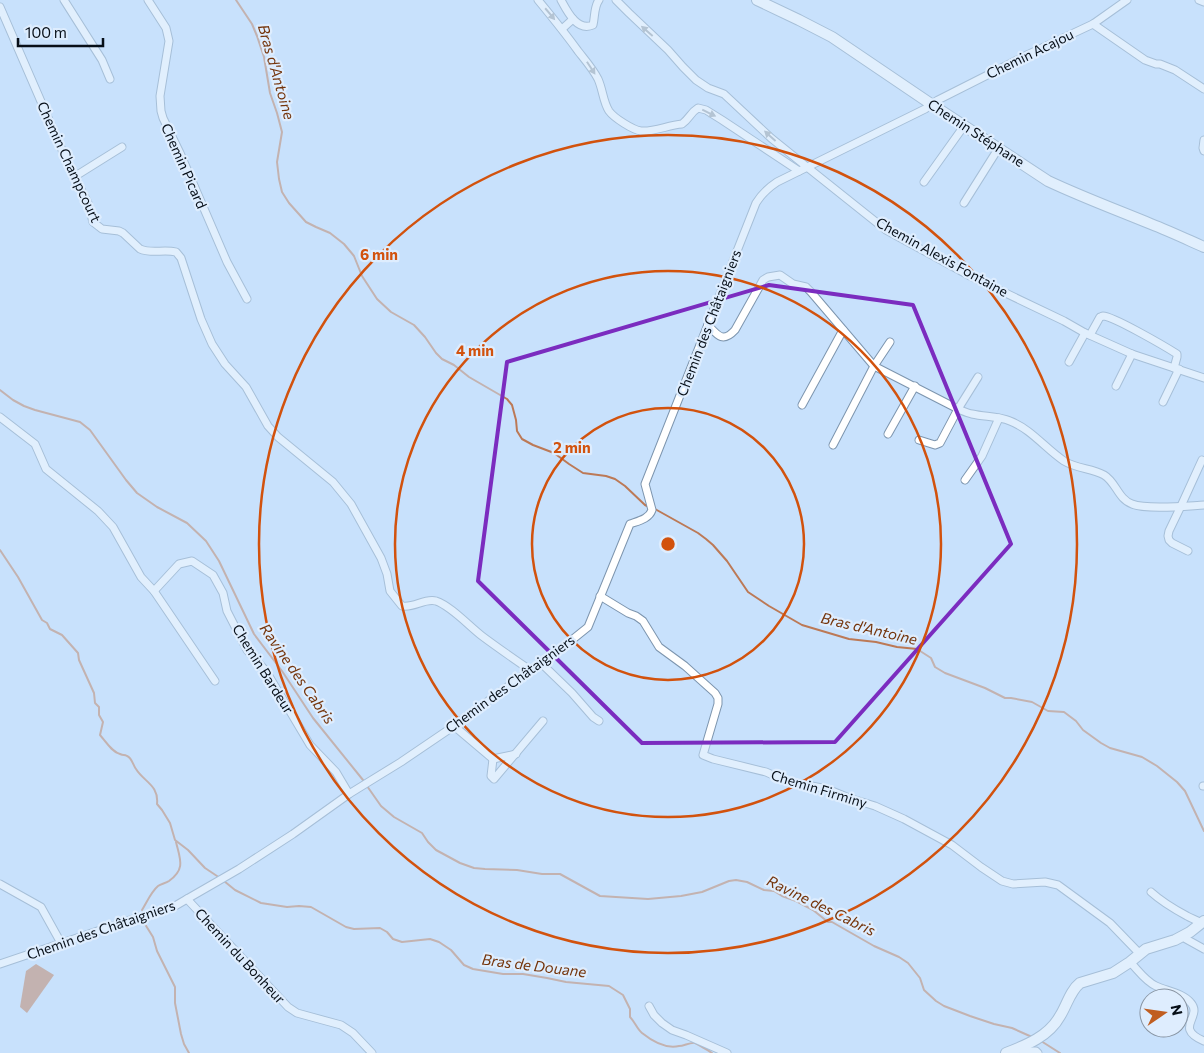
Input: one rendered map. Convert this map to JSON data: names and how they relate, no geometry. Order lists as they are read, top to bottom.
{
  "streets": {
    "main road": ["Chemin Stéphane"],
    "street": [
      "Chemin Acajou",
      "Chemin Champcourt",
      "Chemin Picard",
      "Chemin Alexis Fontaine",
      "Chemin des Châtaigniers",
      "Chemin Bardeur",
      "Chemin Firminy",
      "Chemin du Bonheur"
    ]
  },
  "crossings": [
    ["Chemin Acajou", "Chemin Stéphane"],
    ["Chemin Acajou", "Chemin des Châtaigniers"],
    ["Chemin Stéphane", "Chemin des Châtaigniers"],
    ["Chemin Champcourt", "Chemin des Châtaigniers"],
    ["Chemin Alexis Fontaine", "Chemin des Châtaigniers"],
    ["Chemin des Châtaigniers", "Chemin Bardeur"],
    ["Chemin des Châtaigniers", "Chemin Firminy"],
    ["Chemin des Châtaigniers", "Chemin du Bonheur"]
  ],
  "one_way": ["Chemin Alexis Fontaine"],
  "water": ["Bras d'Antoine", "Ravine des Cabris", "Bras de Douane"],
  "scale_bar": "100 m",
  "north": "right",
  "rings": ["6 min", "4 min", "2 min"]
}
